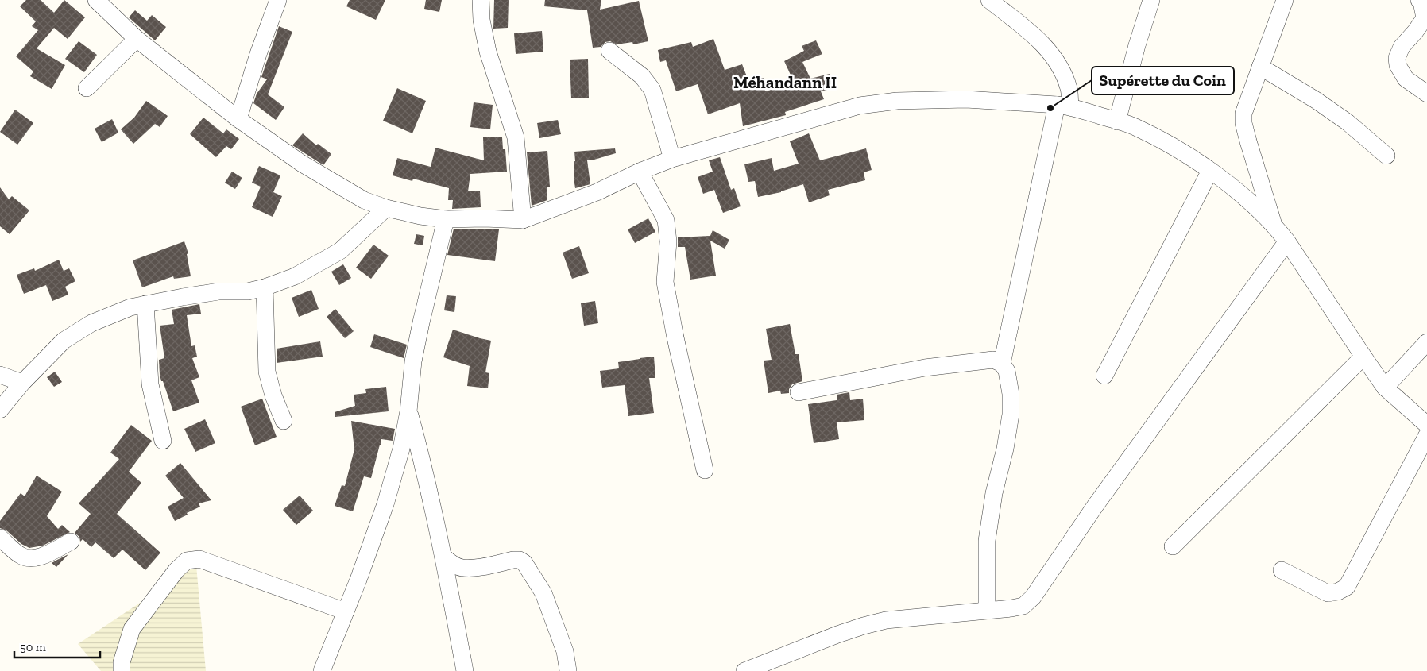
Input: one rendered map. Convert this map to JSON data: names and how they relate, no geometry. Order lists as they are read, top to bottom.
{
  "districts": ["Méhandann II"],
  "places": ["Supérette du Coin"],
  "scale_bar": "50 m"
}
